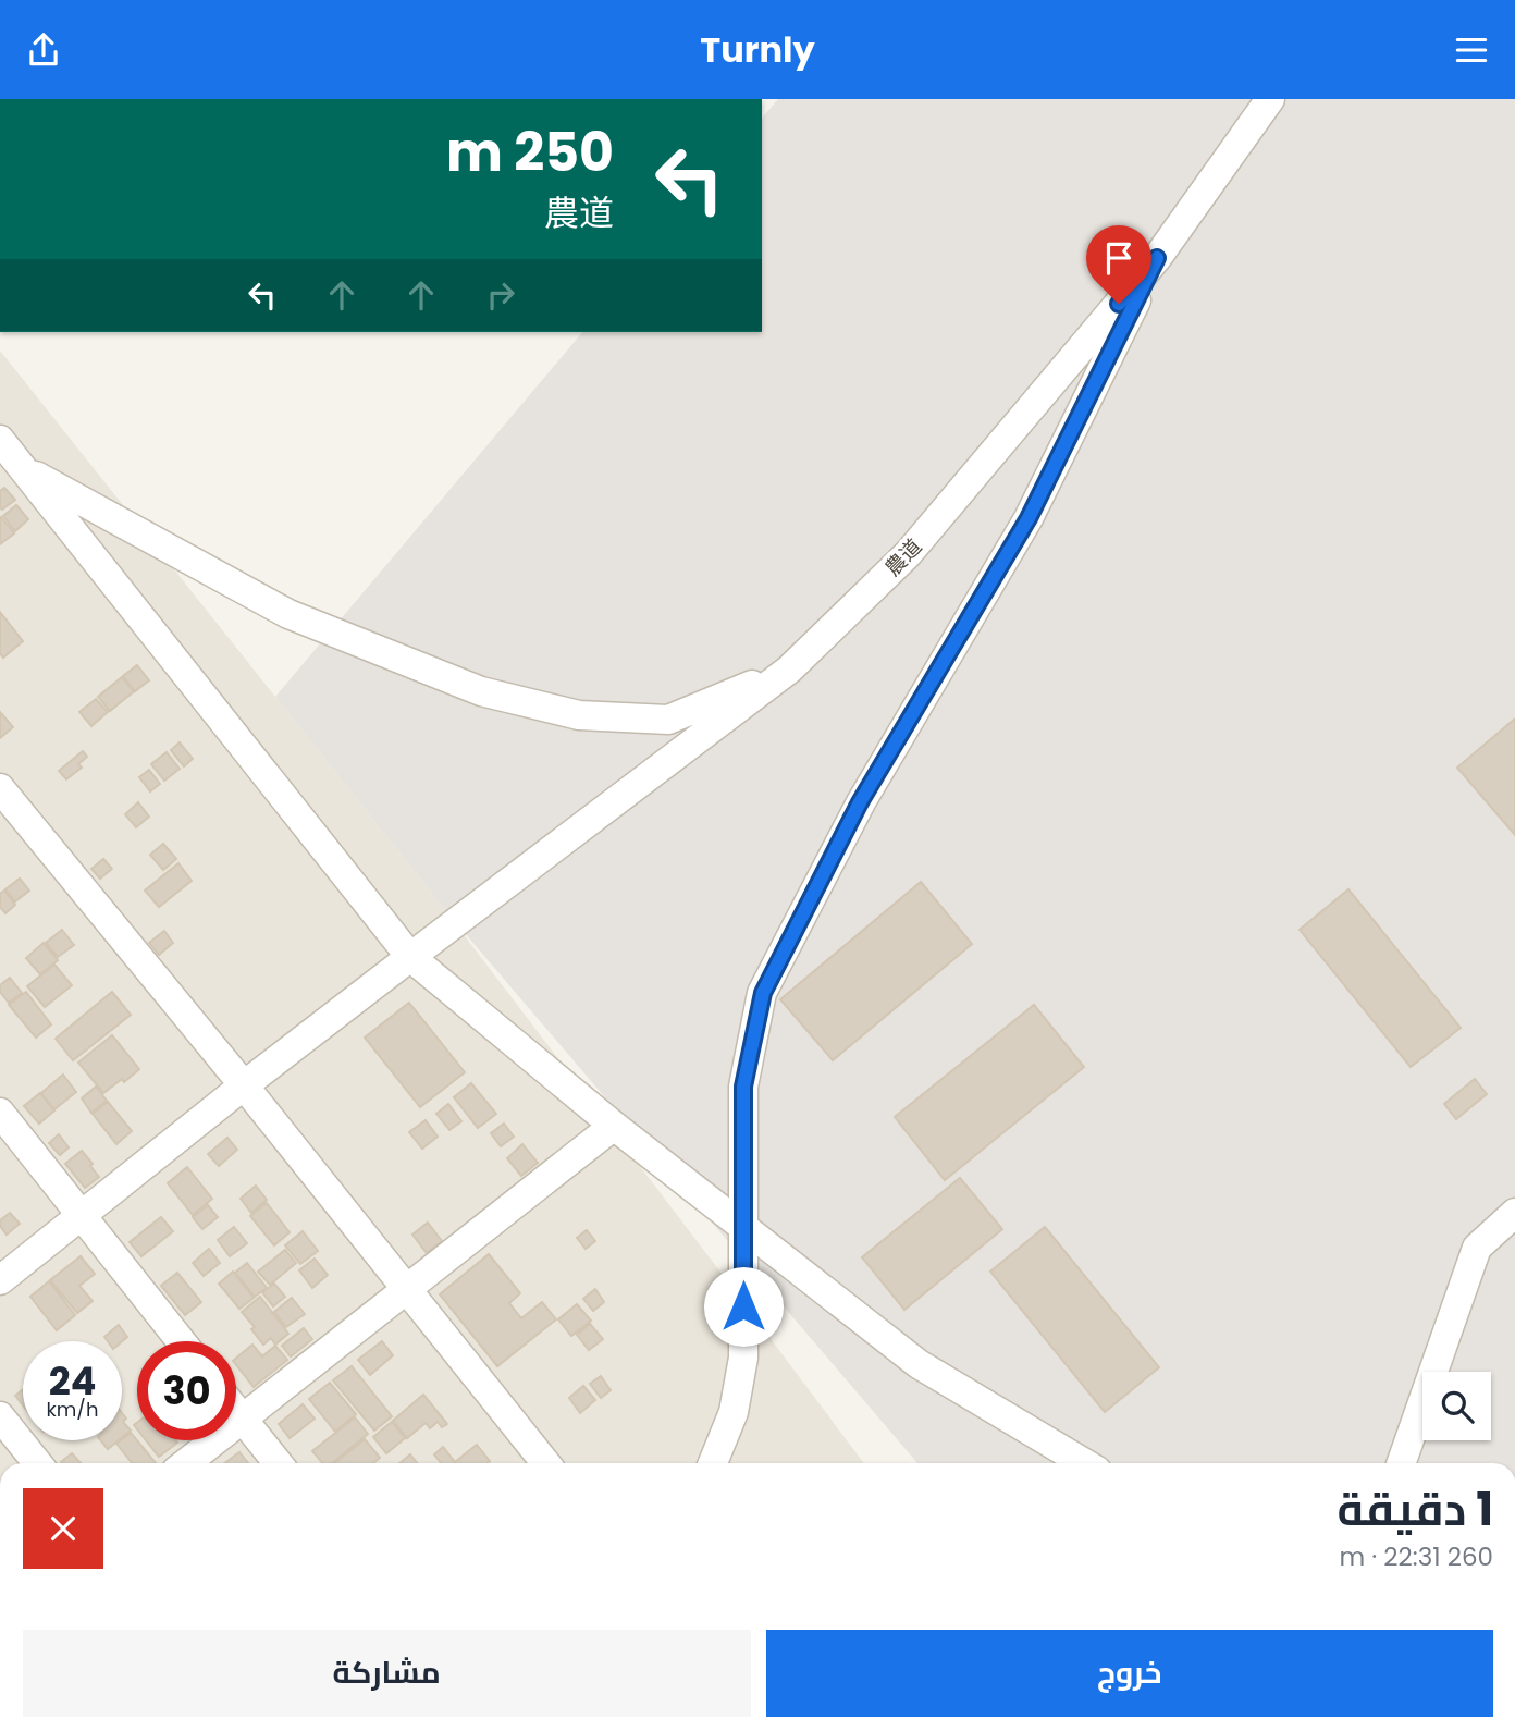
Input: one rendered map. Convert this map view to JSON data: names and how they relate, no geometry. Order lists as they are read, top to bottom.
{
  "streets": {
    "street": ["農道"]
  },
  "page": {
    "header": "Turnly",
    "turn": ["250 m", "農道"],
    "speed": "24 km/h",
    "limit": "30",
    "heading": ["1 دقيقة", "260 m · 22:31"],
    "buttons": ["خروج", "مشاركة"]
  }
}
